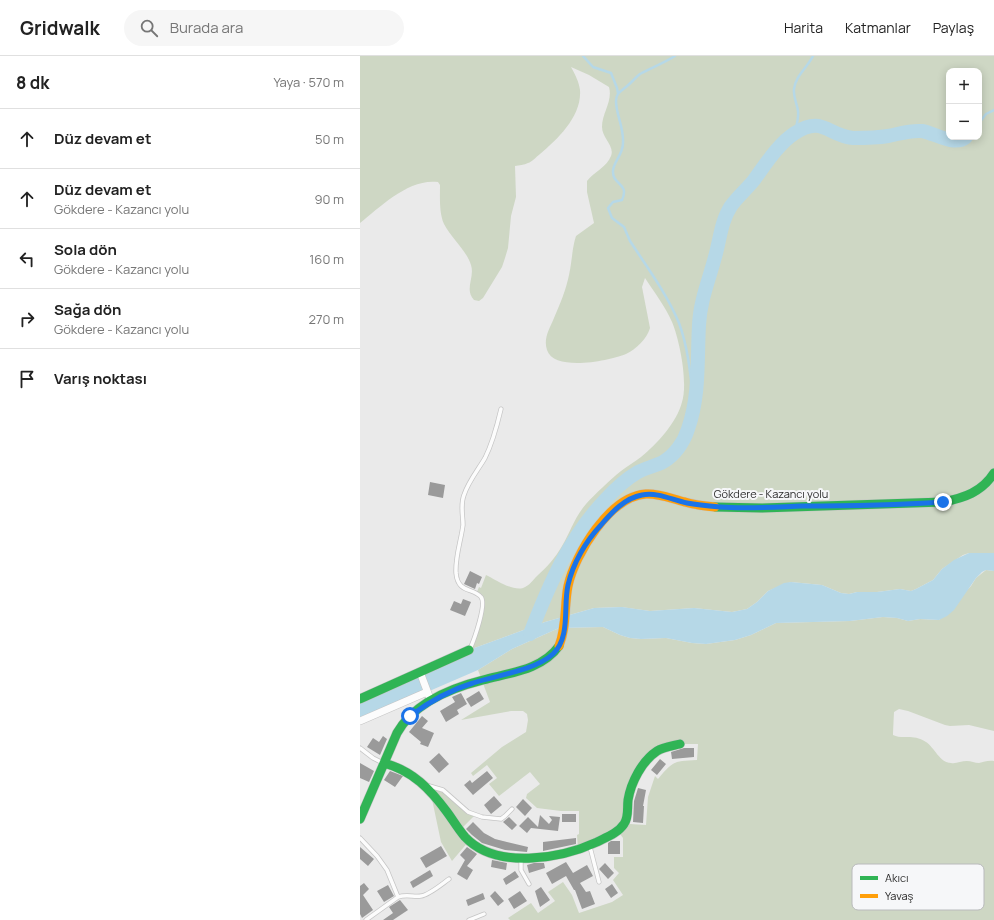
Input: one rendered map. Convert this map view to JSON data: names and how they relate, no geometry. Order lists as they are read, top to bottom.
{
  "streets": {
    "street": ["Gökdere - Kazancı yolu"]
  },
  "legend": ["Akıcı", "Yavaş"],
  "page": {
    "header": "Gridwalk",
    "search": "Burada ara",
    "nav": ["Harita", "Katmanlar", "Paylaş"],
    "heading": ["8 dk", "Yaya · 570 m"],
    "map_buttons": ["+", "−"],
    "list": [
      ["Düz devam et", "50 m"],
      ["Düz devam et", "Gökdere - Kazancı yolu", "90 m"],
      ["Sola dön", "Gökdere - Kazancı yolu", "160 m"],
      ["Sağa dön", "Gökdere - Kazancı yolu", "270 m"],
      "Varış noktası"
    ]
  }
}
